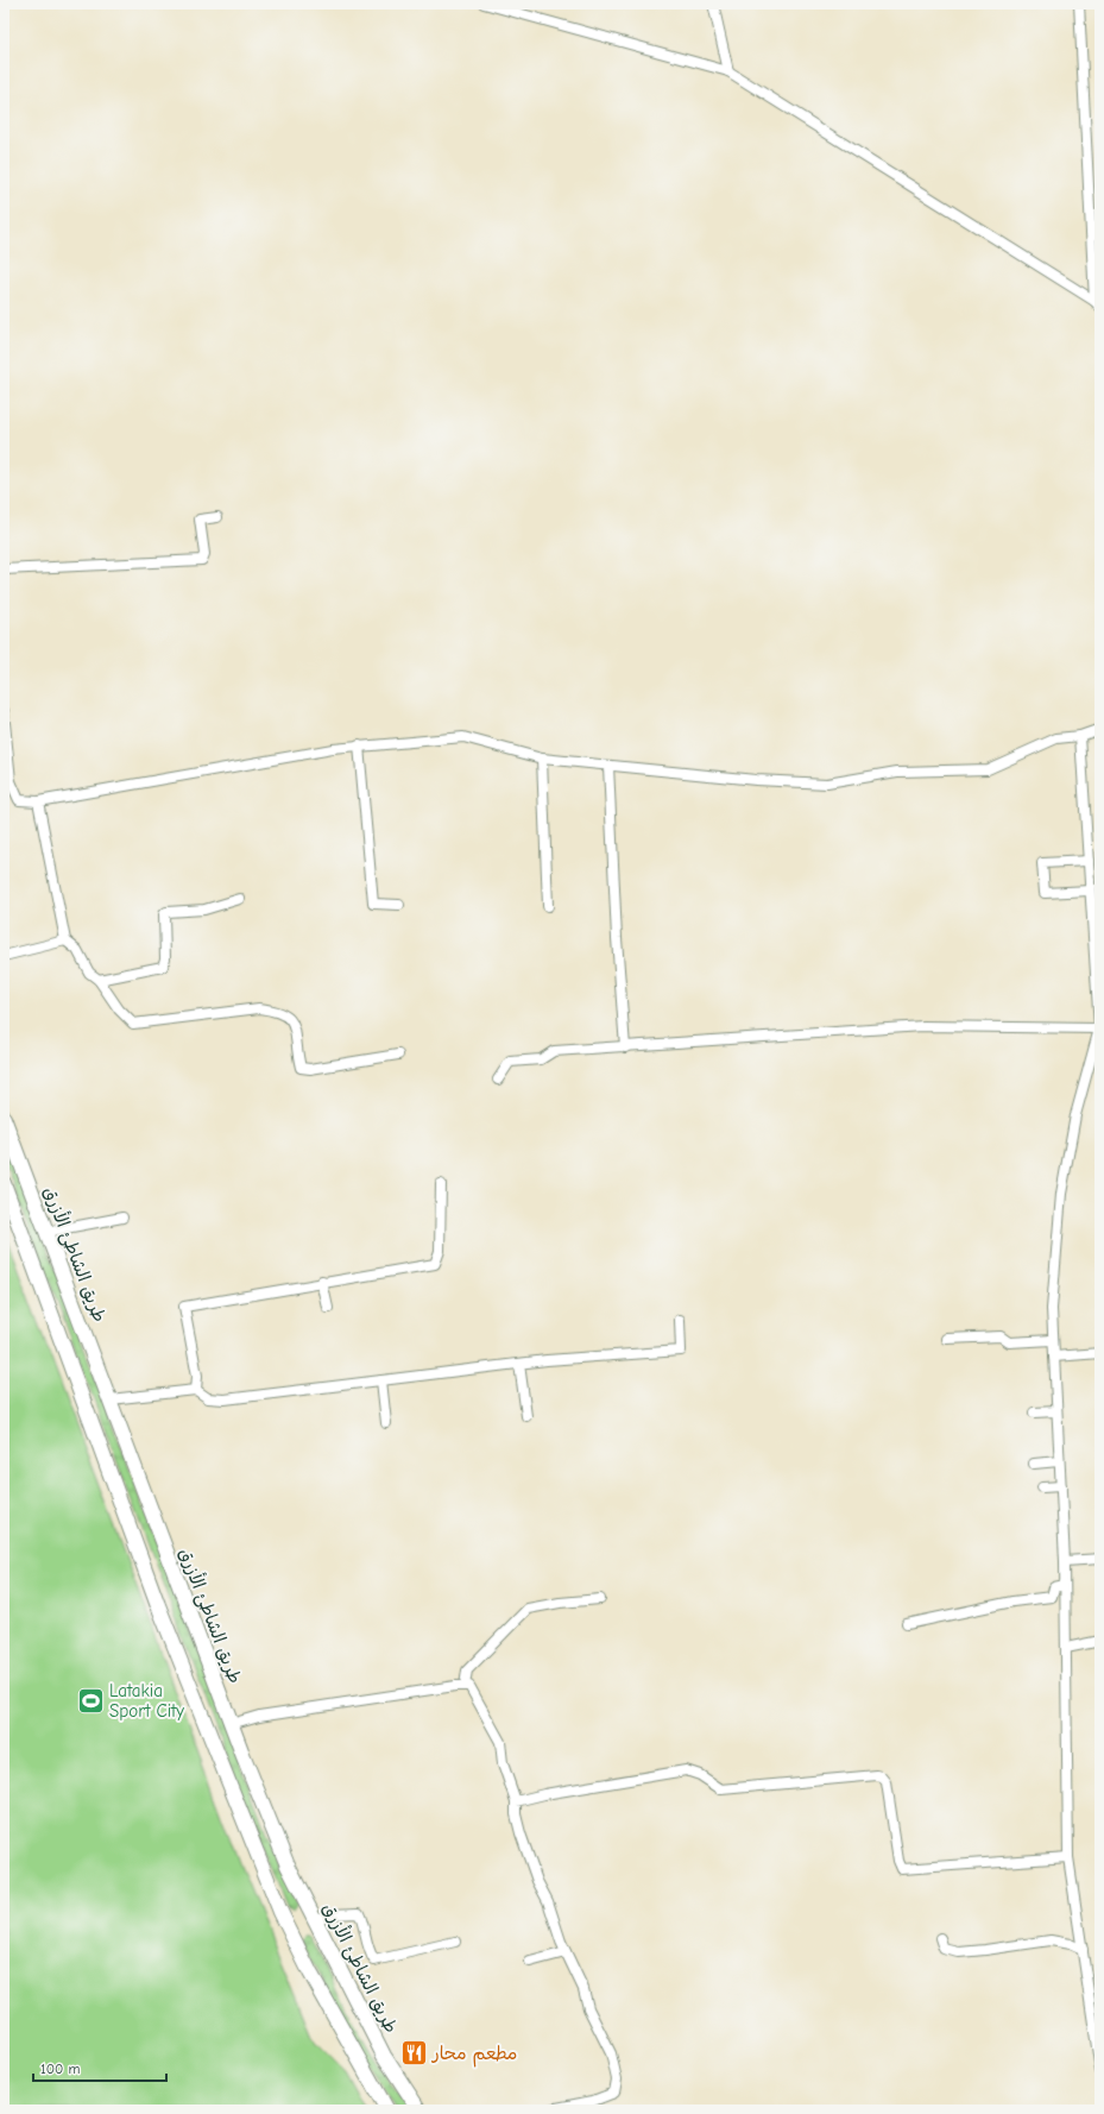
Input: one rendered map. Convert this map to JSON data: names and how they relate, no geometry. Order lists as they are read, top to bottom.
{
  "streets": {
    "main road": ["طريق الشاطئ الأزرق"]
  },
  "places": {
    "sports": ["Latakia Sport City"],
    "restaurant": ["مطعم محار"]
  },
  "scale_bar": "100 m"
}
